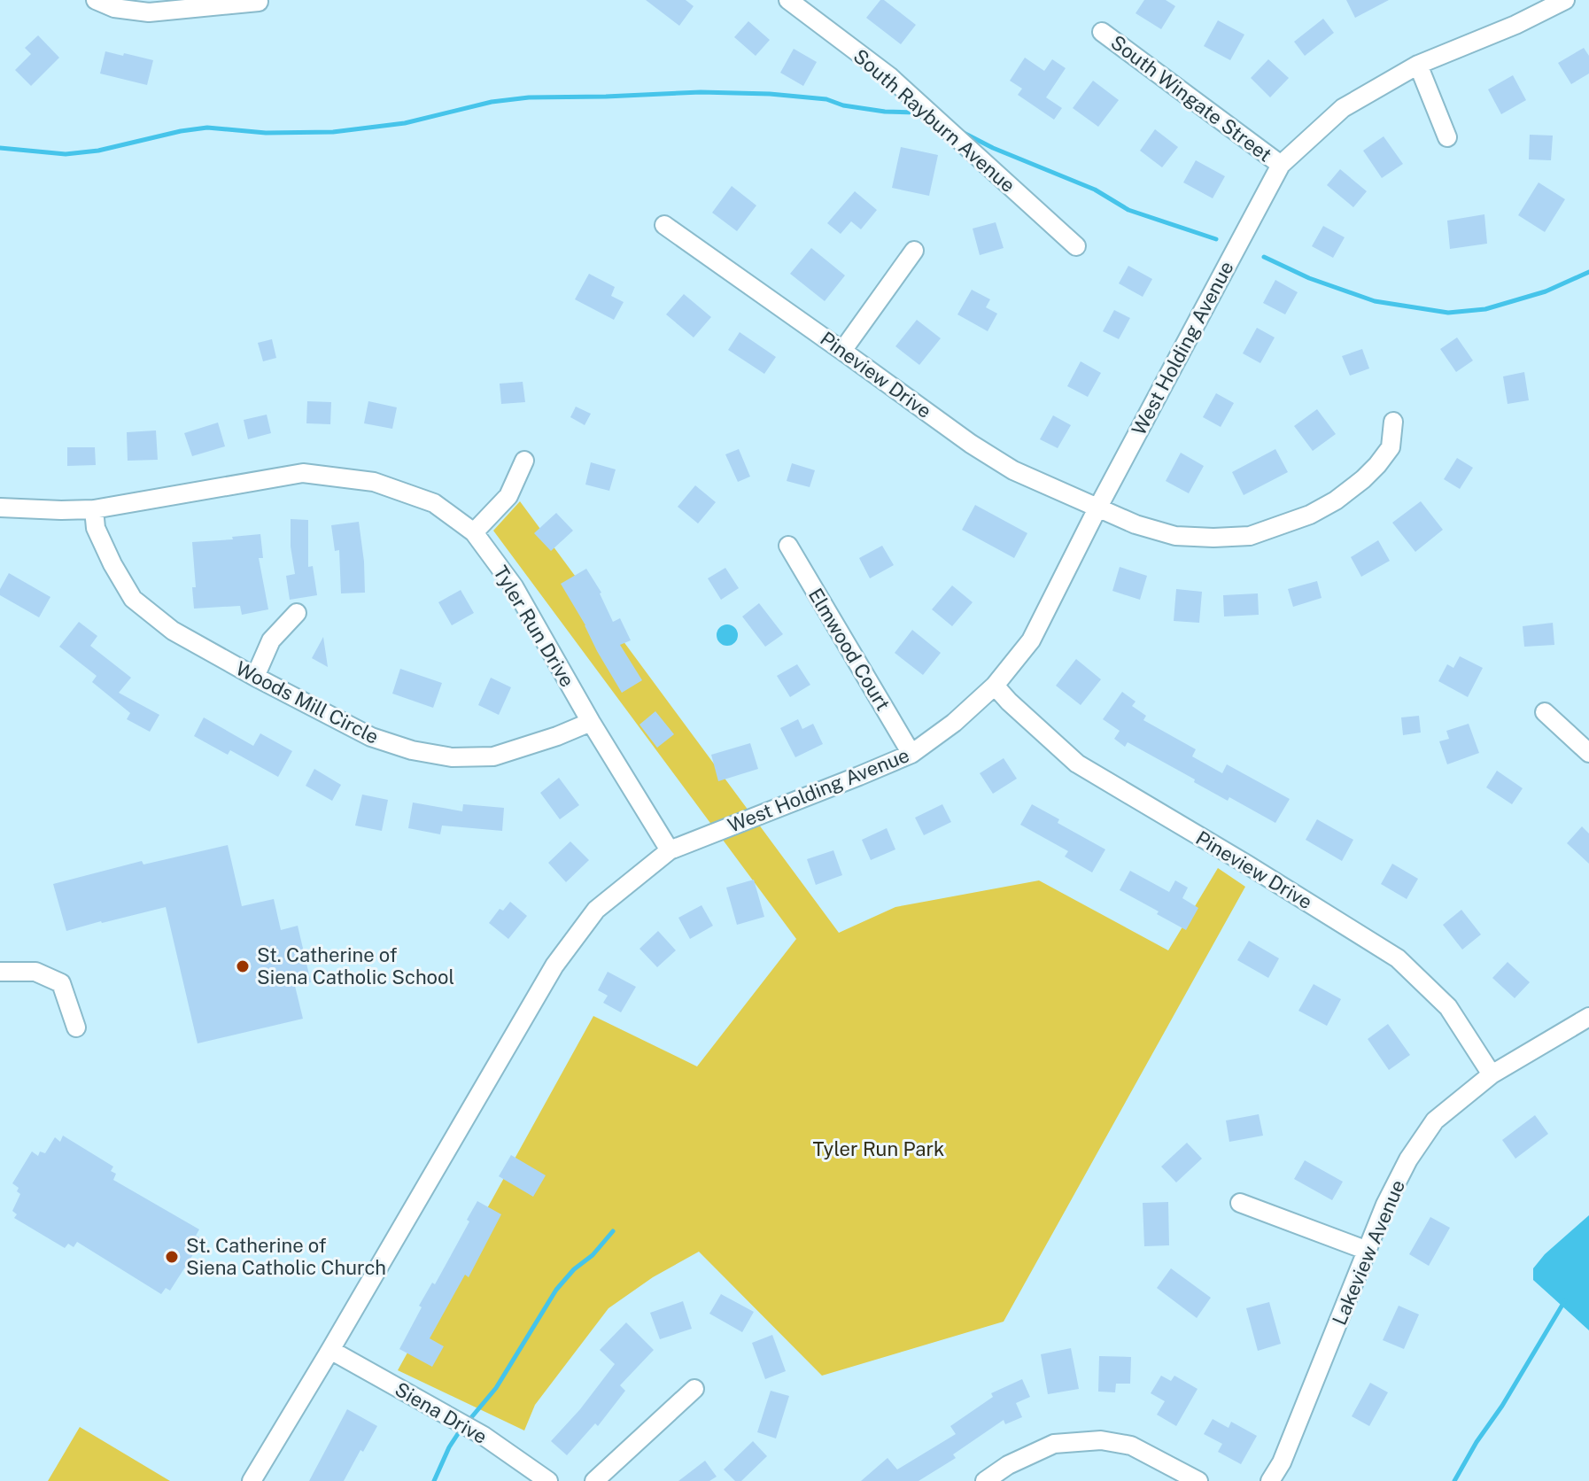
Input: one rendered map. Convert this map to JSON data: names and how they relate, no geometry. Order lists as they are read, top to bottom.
{
  "streets": {
    "street": [
      "South Wingate Street",
      "South Rayburn Avenue",
      "West Holding Avenue",
      "Pineview Drive",
      "Tyler Run Drive",
      "Elmwood Court",
      "Woods Mill Circle",
      "Lakeview Avenue",
      "Siena Drive"
    ]
  },
  "crossings": [
    ["South Wingate Street", "West Holding Avenue"],
    ["West Holding Avenue", "Pineview Drive"],
    ["West Holding Avenue", "Tyler Run Drive"],
    ["West Holding Avenue", "Elmwood Court"],
    ["West Holding Avenue", "Siena Drive"],
    ["Pineview Drive", "Lakeview Avenue"],
    ["Tyler Run Drive", "Woods Mill Circle"]
  ],
  "parks": ["Tyler Run Park"],
  "places": ["St. Catherine of Siena Catholic School", "St. Catherine of Siena Catholic Church"]
}
